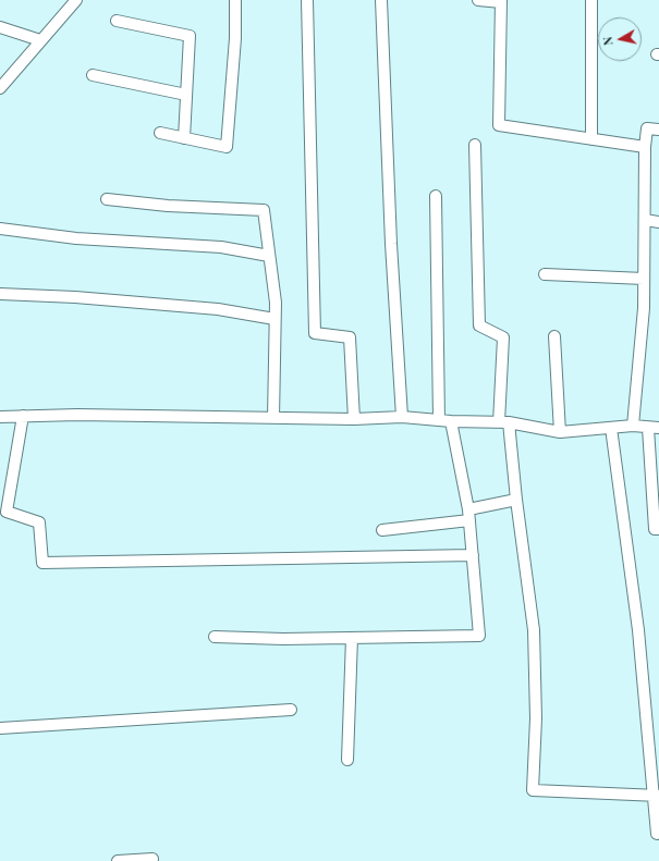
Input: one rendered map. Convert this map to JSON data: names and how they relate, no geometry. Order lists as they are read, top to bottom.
{
  "north": "left"
}
